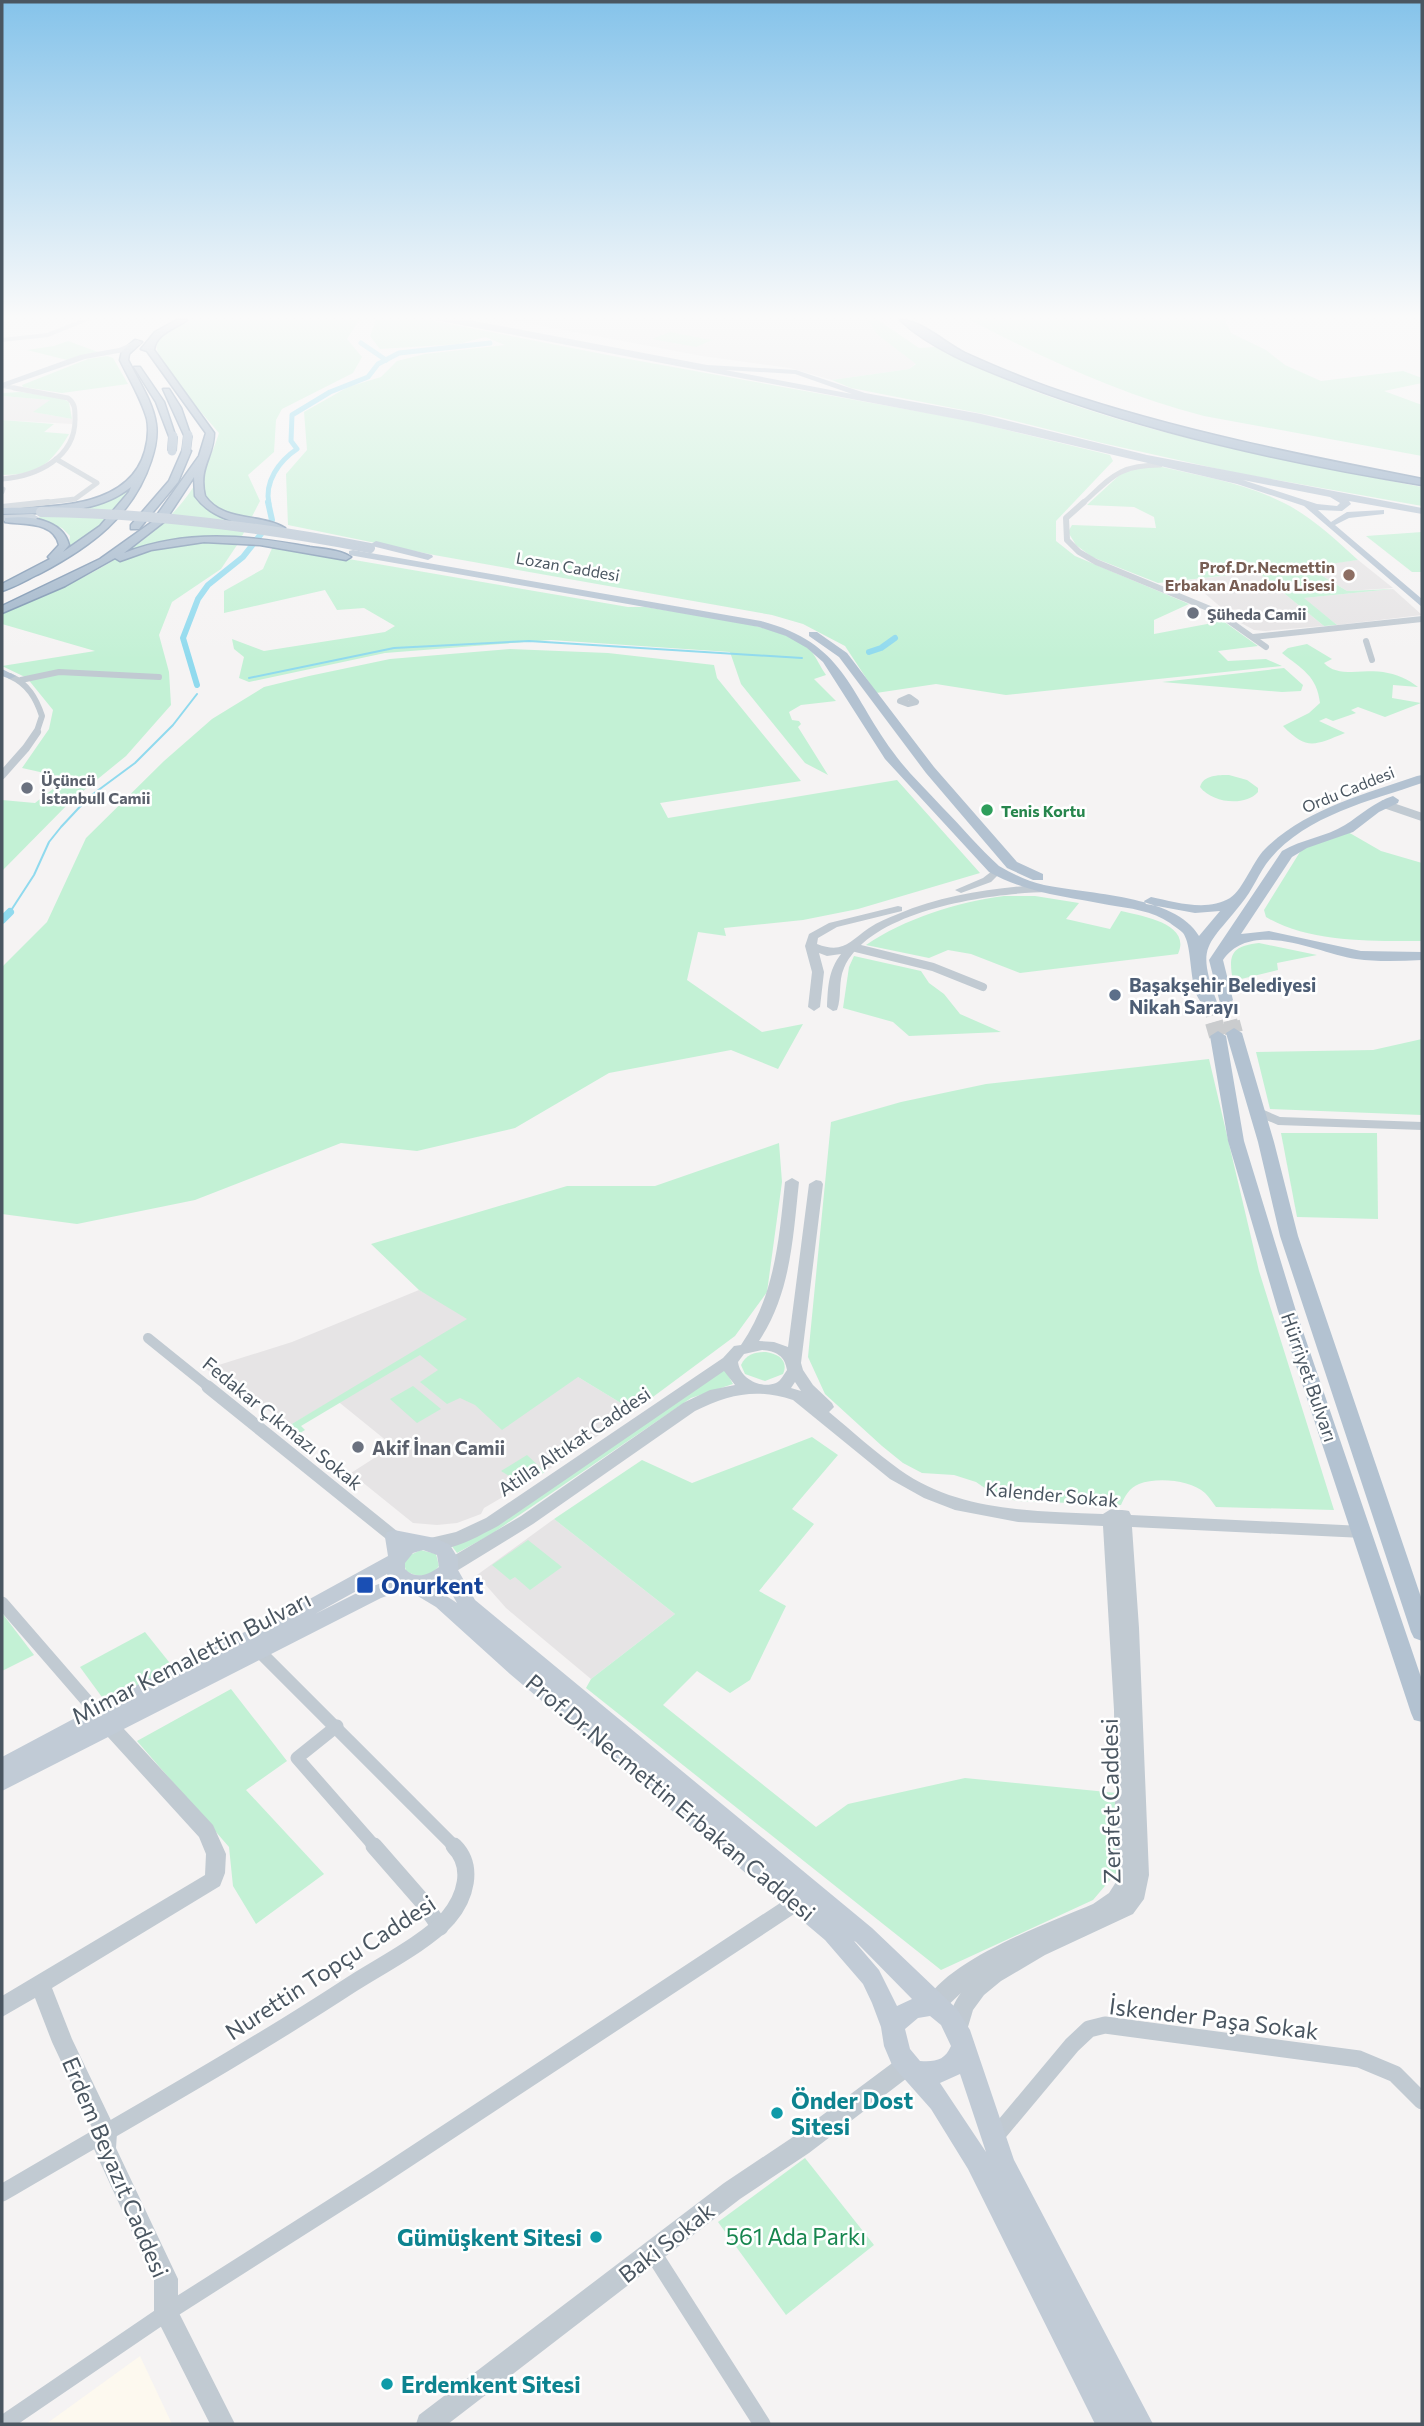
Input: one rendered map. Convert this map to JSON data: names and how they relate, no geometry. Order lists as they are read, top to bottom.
{
  "streets": {
    "main road": [
      "Lozan Caddesi",
      "Ordu Caddesi",
      "Hürriyet Bulvarı",
      "Mimar Kemalettin Bulvarı",
      "Prof.Dr.Necmettin Erbakan Caddesi"
    ],
    "street": [
      "Fedakar Çıkmazı Sokak",
      "Atilla Altıkat Caddesi",
      "Kalender Sokak",
      "Zerafet Caddesi",
      "Nurettin Topçu Caddesi",
      "İskender Paşa Sokak",
      "Erdem Beyazıt Caddesi",
      "Baki Sokak"
    ]
  },
  "crossings": [
    ["Hürriyet Bulvarı", "Kalender Sokak"],
    ["Fedakar Çıkmazı Sokak", "Atilla Altıkat Caddesi"],
    ["Fedakar Çıkmazı Sokak", "Mimar Kemalettin Bulvarı"],
    ["Fedakar Çıkmazı Sokak", "Prof.Dr.Necmettin Erbakan Caddesi"],
    ["Atilla Altıkat Caddesi", "Kalender Sokak"],
    ["Atilla Altıkat Caddesi", "Mimar Kemalettin Bulvarı"],
    ["Atilla Altıkat Caddesi", "Prof.Dr.Necmettin Erbakan Caddesi"],
    ["Kalender Sokak", "Zerafet Caddesi"],
    ["Mimar Kemalettin Bulvarı", "Prof.Dr.Necmettin Erbakan Caddesi"],
    ["Mimar Kemalettin Bulvarı", "Nurettin Topçu Caddesi"],
    ["Prof.Dr.Necmettin Erbakan Caddesi", "Zerafet Caddesi"],
    ["Prof.Dr.Necmettin Erbakan Caddesi", "Baki Sokak"],
    ["Zerafet Caddesi", "Baki Sokak"],
    ["Nurettin Topçu Caddesi", "Erdem Beyazıt Caddesi"]
  ],
  "parks": ["561 Ada Parkı"],
  "places": {
    "other": [
      "Prof.Dr.Necmettin Erbakan Anadolu Lisesi",
      "Şüheda Camii",
      "Üçüncü İstanbull Camii",
      "Tenis Kortu",
      "Başakşehir Belediyesi Nikah Sarayı",
      "Akif İnan Camii",
      "Önder Dost Sitesi",
      "Gümüşkent Sitesi",
      "Erdemkent Sitesi"
    ],
    "transit": ["Onurkent"]
  }
}
